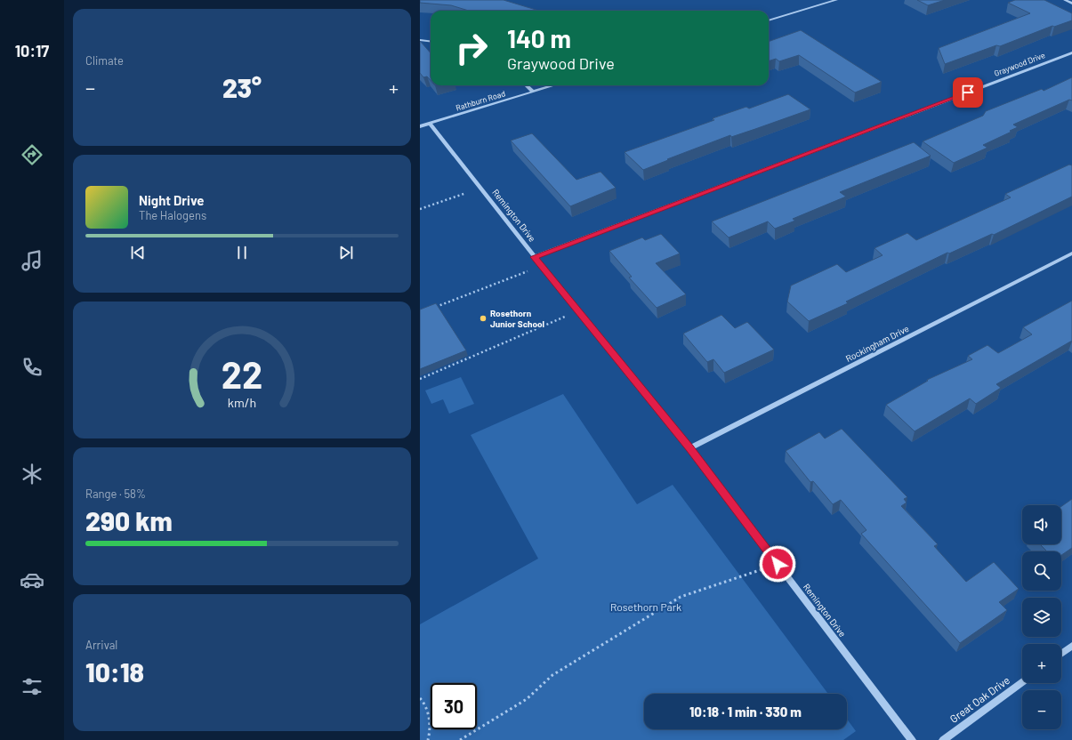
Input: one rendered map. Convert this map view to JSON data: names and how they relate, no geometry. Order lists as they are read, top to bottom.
{
  "streets": {
    "street": [
      "Graywood Drive",
      "Rathburn Road",
      "Remington Drive",
      "Rockingham Drive",
      "Great Oak Drive"
    ]
  },
  "crossings": [
    ["Graywood Drive", "Remington Drive"],
    ["Rathburn Road", "Remington Drive"],
    ["Remington Drive", "Rockingham Drive"]
  ],
  "parks": ["Rosethorn Park"],
  "places": ["Rosethorn Junior School"],
  "page": {
    "tabs": "10:17",
    "tile": [
      "Climate",
      ["Range · 58%", "290 km"],
      ["Arrival", "10:18"]
    ],
    "turn": ["140 m", "Graywood Drive"],
    "heat": ["−", "23°", "+"],
    "song": ["Night Drive", "The Halogens"],
    "map_buttons": ["+", "−"],
    "limit": "30",
    "trip": "10:18 · 1 min · 330 m",
    "gauge": ["22", "km/h"]
  }
}
